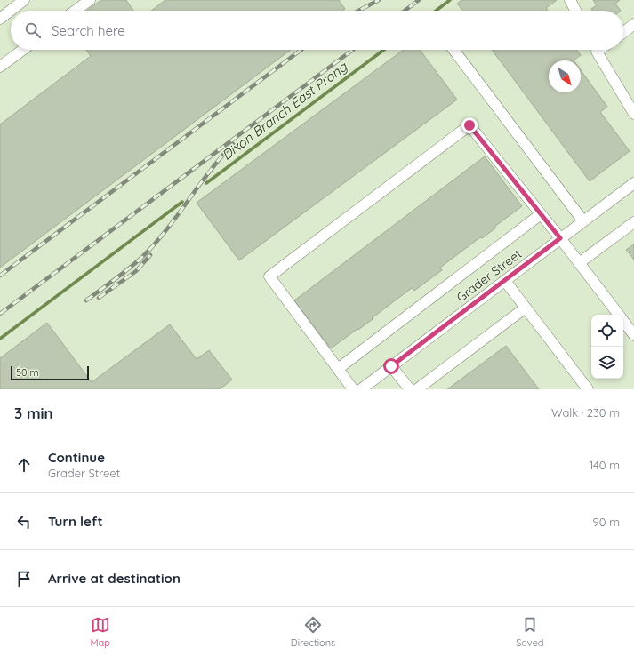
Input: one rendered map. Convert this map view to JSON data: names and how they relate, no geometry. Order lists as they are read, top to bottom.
{
  "streets": {
    "street": ["Grader Street"]
  },
  "water": ["Dixon Branch East Prong"],
  "scale_bar": "50 m",
  "north": "bottom right",
  "page": {
    "search": "Search here",
    "scale": "50 m",
    "heading": ["3 min", "Walk · 230 m"],
    "list": [
      ["Continue", "Grader Street", "140 m"],
      ["Turn left", "90 m"],
      "Arrive at destination"
    ],
    "nav": ["Map", "Directions", "Saved"]
  }
}
